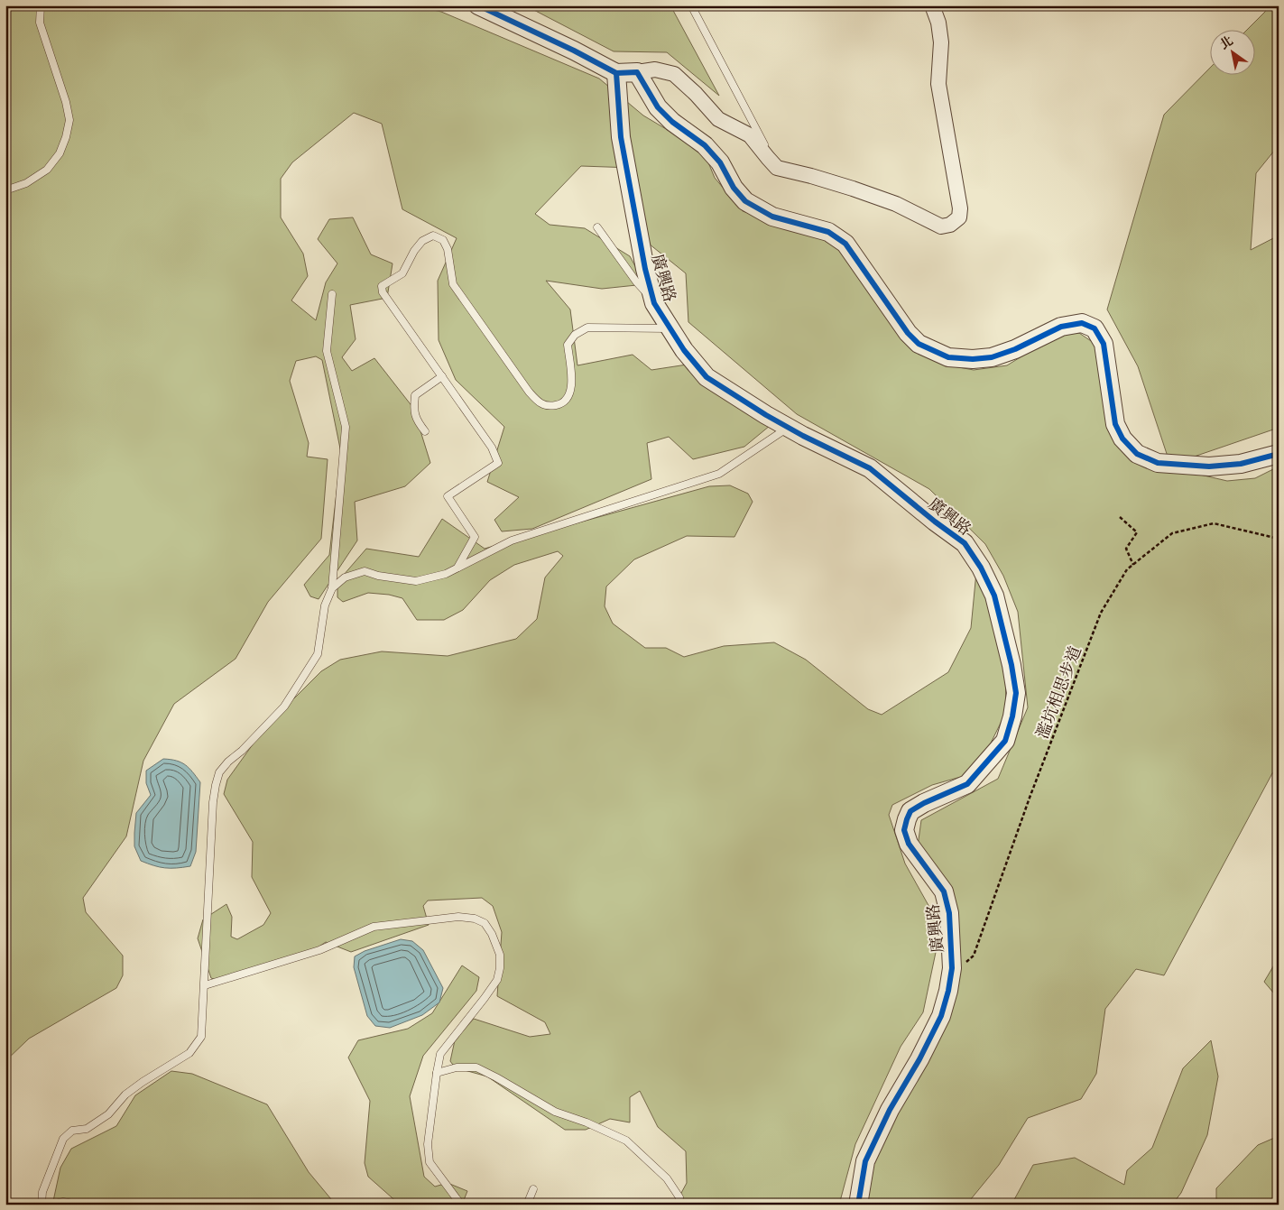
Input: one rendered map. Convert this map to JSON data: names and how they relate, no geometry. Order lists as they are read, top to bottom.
{
  "streets": {
    "street": ["廣興路"],
    "path": ["濫坑相思步道"]
  },
  "crossings": [
    ["廣興路", "濫坑相思步道"]
  ],
  "north": "top left"
}
